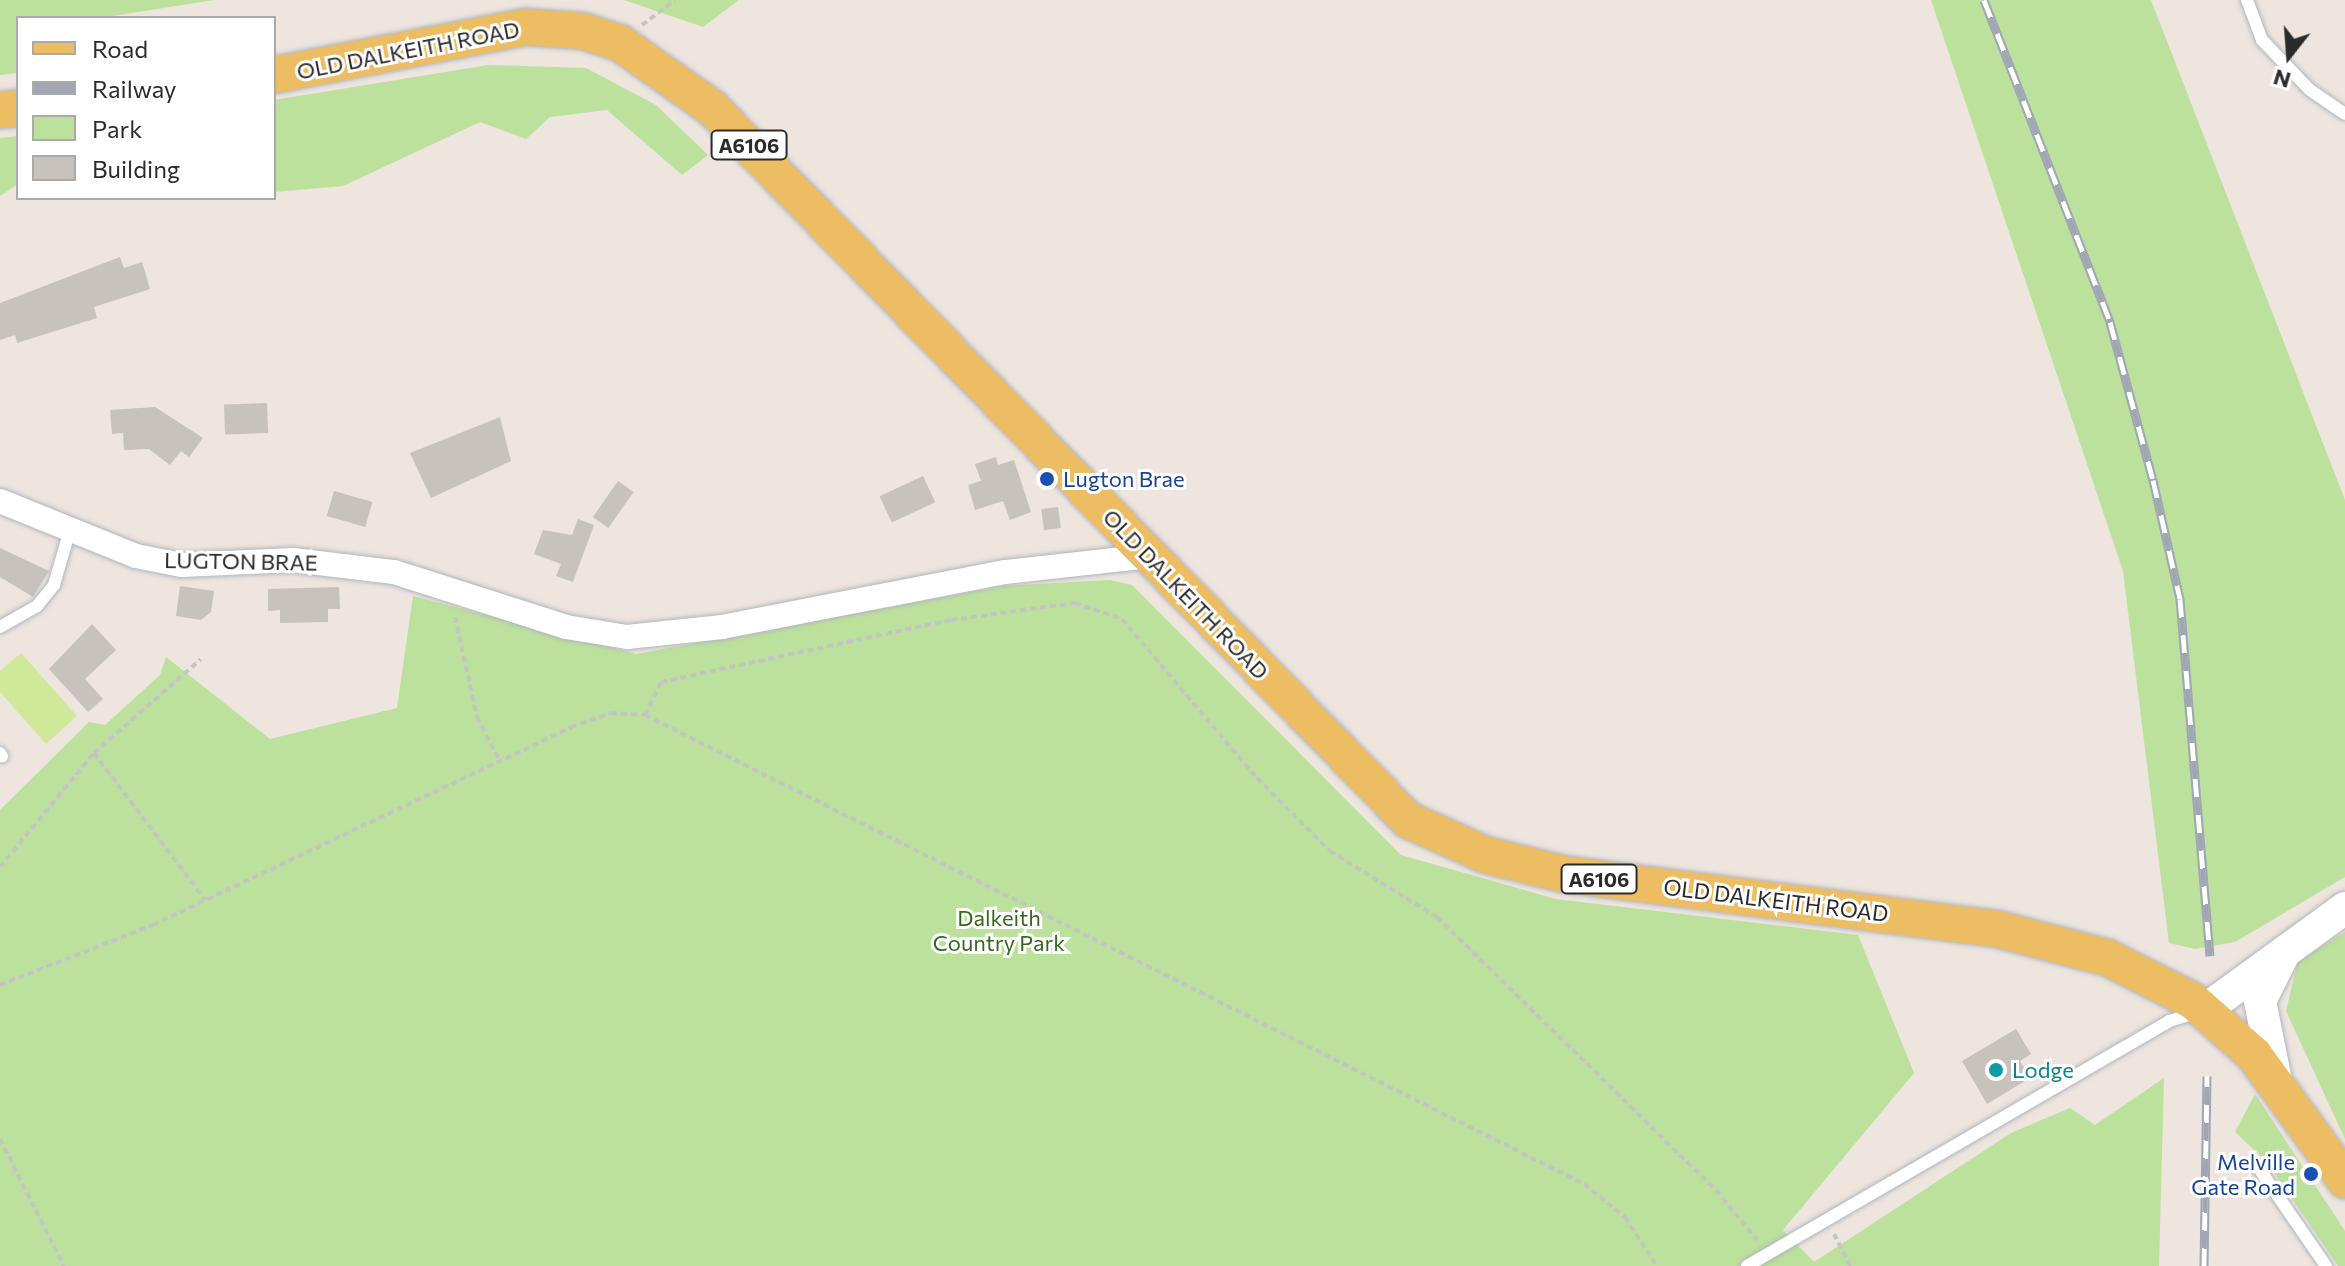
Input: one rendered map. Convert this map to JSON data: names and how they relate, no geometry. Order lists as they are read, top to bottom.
{
  "streets": {
    "main road": ["OLD DALKEITH ROAD", "A6106"],
    "street": ["LUGTON BRAE"]
  },
  "crossings": [
    ["OLD DALKEITH ROAD", "A6106"],
    ["OLD DALKEITH ROAD", "LUGTON BRAE"]
  ],
  "parks": ["Dalkeith Country Park"],
  "places": ["Lugton Brae", "Lodge", "Melville Gate Road"],
  "legend": [
    "Road",
    "Railway",
    "Park",
    "Building"
  ],
  "north": "bottom"
}
